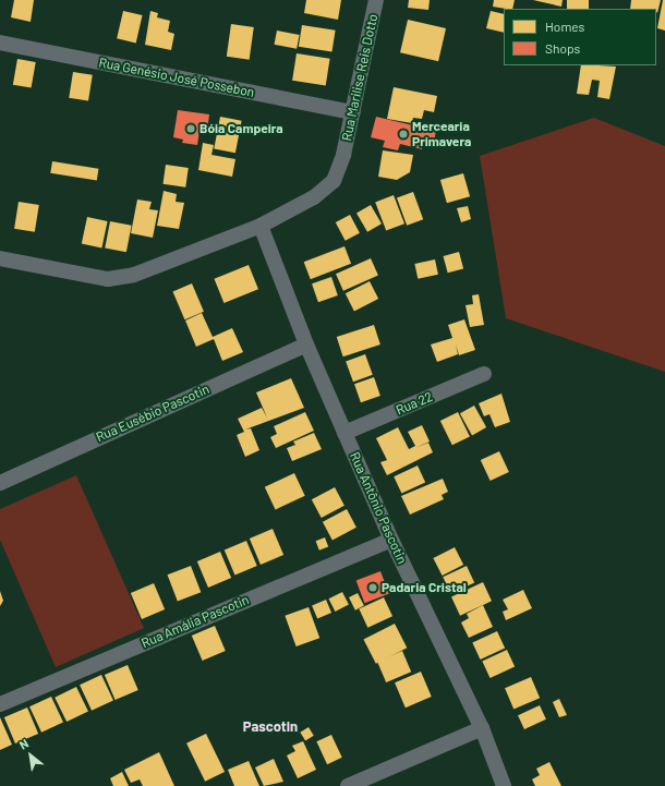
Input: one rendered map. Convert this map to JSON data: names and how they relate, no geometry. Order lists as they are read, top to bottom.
{
  "streets": {
    "street": [
      "Rua Genésio José Possebon",
      "Rua Marilise Reis Dotto",
      "Rua 22",
      "Rua Eusébio Pascotin",
      "Rua Antônio Pascotin",
      "Rua Amália Pascotin"
    ]
  },
  "crossings": [
    ["Rua Genésio José Possebon", "Rua Marilise Reis Dotto"],
    ["Rua Marilise Reis Dotto", "Rua Antônio Pascotin"],
    ["Rua 22", "Rua Antônio Pascotin"],
    ["Rua Eusébio Pascotin", "Rua Antônio Pascotin"],
    ["Rua Antônio Pascotin", "Rua Amália Pascotin"]
  ],
  "districts": ["Pascotin"],
  "places": ["Bóia Campeira", "Mercearia Primavera", "Padaria Cristal"],
  "legend": ["Homes", "Shops"],
  "north": "top left"
}
